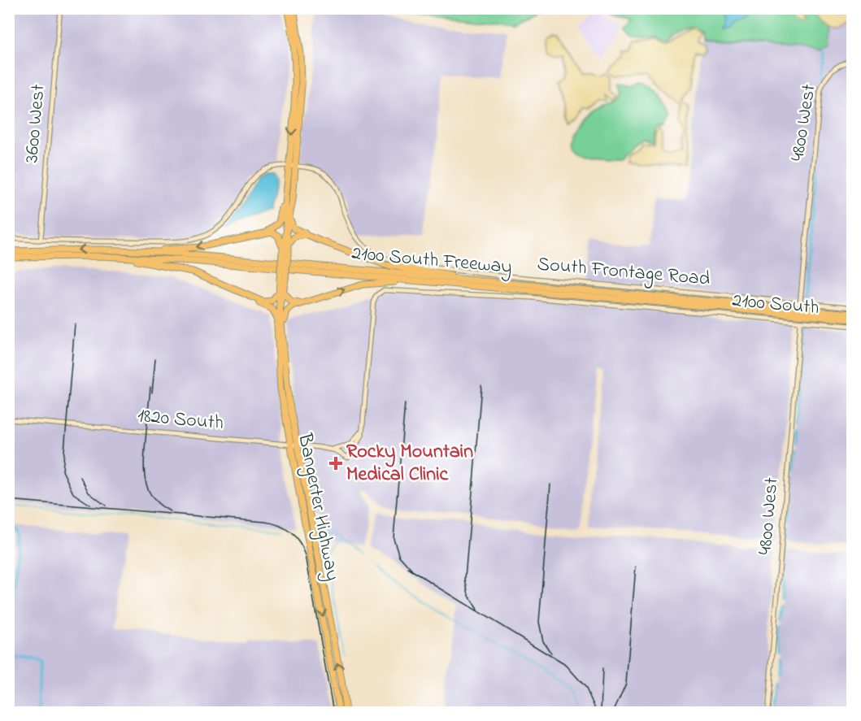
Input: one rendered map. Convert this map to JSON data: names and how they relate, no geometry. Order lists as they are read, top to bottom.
{
  "streets": {
    "highway": ["2100 South Freeway", "Bangerter Highway"],
    "street": [
      "4800 West",
      "3600 West",
      "South Frontage Road",
      "2100 South",
      "1820 South"
    ]
  },
  "crossings": [
    ["4800 West", "South Frontage Road"],
    ["4800 West", "2100 South"],
    ["3600 West", "South Frontage Road"],
    ["South Frontage Road", "Bangerter Highway"],
    ["2100 South", "1820 South"],
    ["1820 South", "Bangerter Highway"]
  ],
  "places": {
    "health": ["Rocky Mountain Medical Clinic"]
  }
}
